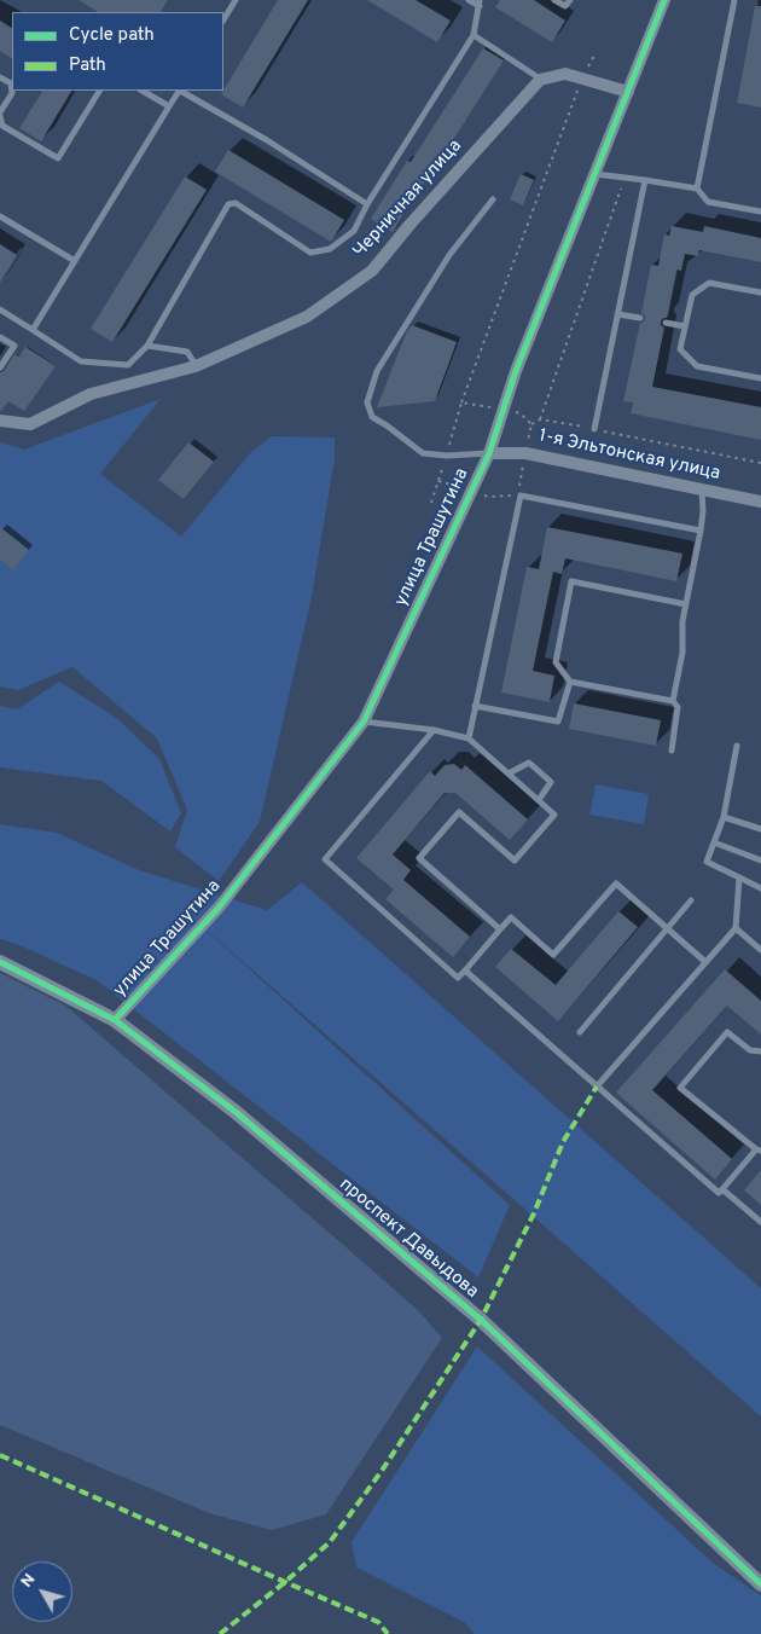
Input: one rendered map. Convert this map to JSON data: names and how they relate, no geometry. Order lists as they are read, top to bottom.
{
  "streets": {
    "street": [
      "Черничная улица",
      "1-я Эльтонская улица",
      "улица Трашутина",
      "проспект Давыдова"
    ]
  },
  "crossings": [
    ["1-я Эльтонская улица", "улица Трашутина"],
    ["улица Трашутина", "проспект Давыдова"]
  ],
  "legend": ["Cycle path", "Path"],
  "north": "top left"
}
